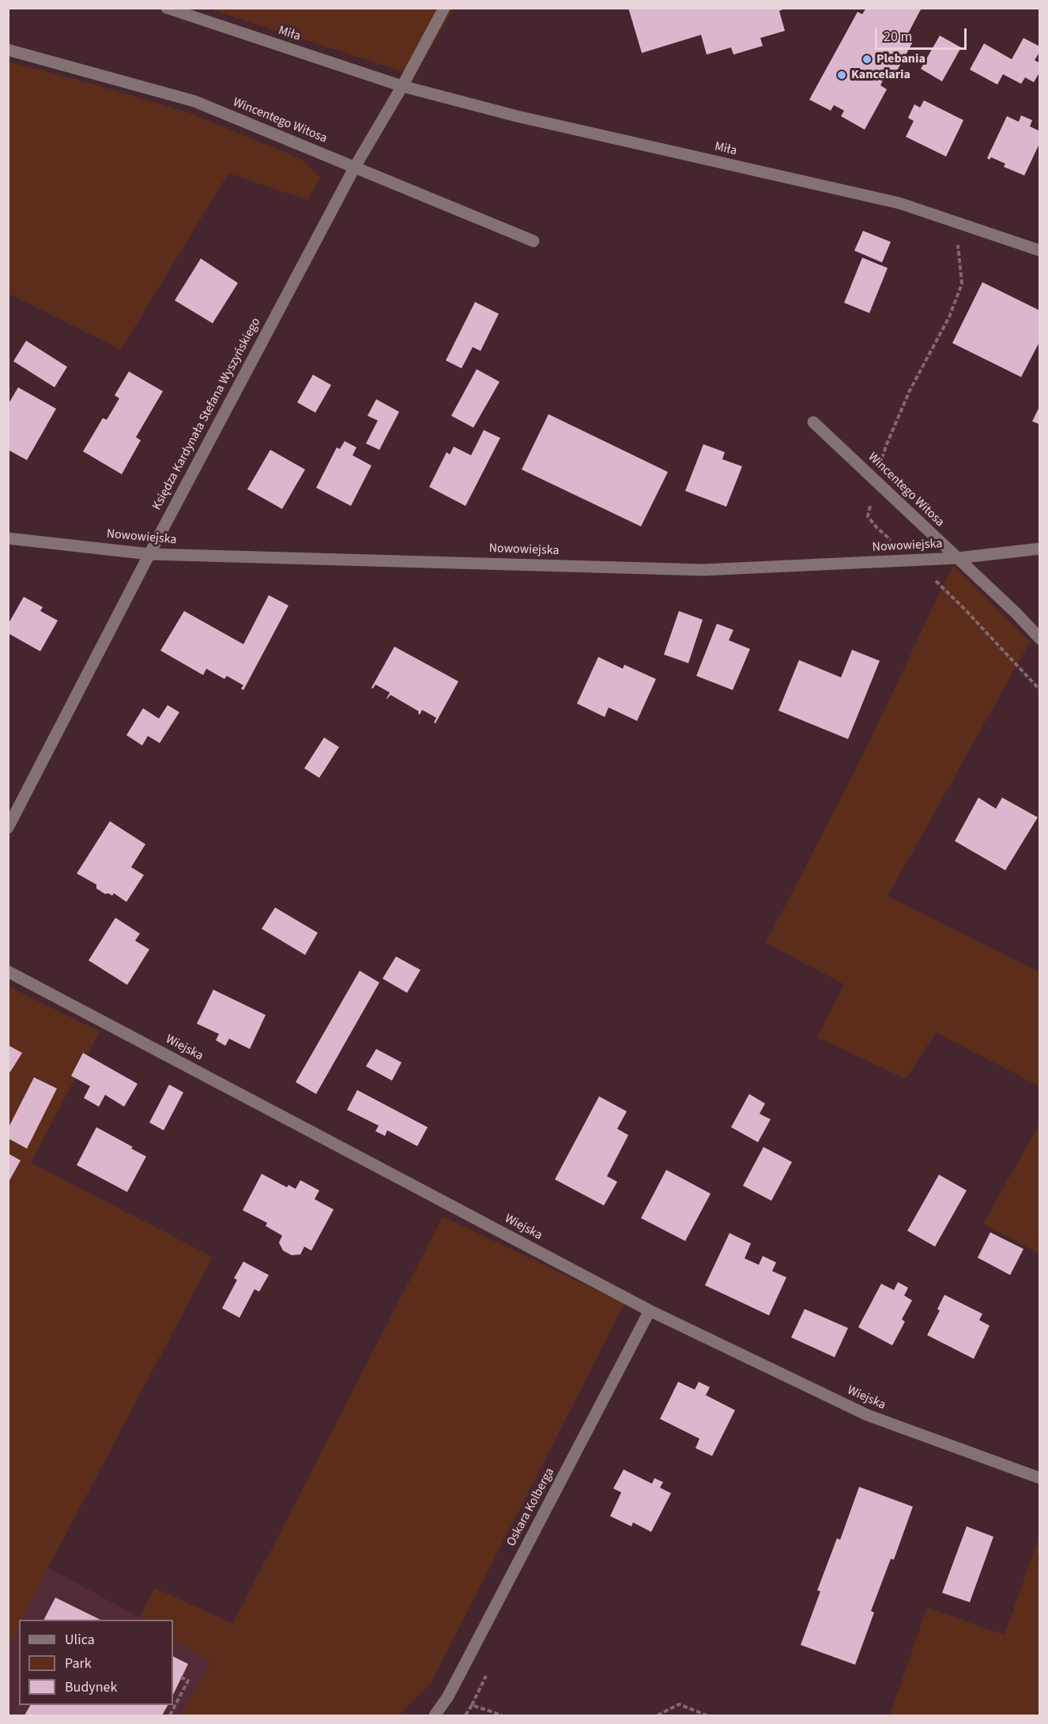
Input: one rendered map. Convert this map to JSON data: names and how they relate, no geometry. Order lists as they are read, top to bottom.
{
  "streets": {
    "street": [
      "Miła",
      "Wincentego Witosa",
      "Księdza Kardynała Stefana Wyszyńskiego",
      "Nowowiejska",
      "Wiejska",
      "Oskara Kolberga"
    ]
  },
  "crossings": [
    ["Wincentego Witosa", "Księdza Kardynała Stefana Wyszyńskiego"],
    ["Wincentego Witosa", "Nowowiejska"],
    ["Księdza Kardynała Stefana Wyszyńskiego", "Nowowiejska"],
    ["Wiejska", "Oskara Kolberga"]
  ],
  "places": ["Plebania", "Kancelaria"],
  "legend": ["Ulica", "Park", "Budynek"],
  "scale_bar": "20 m"
}
